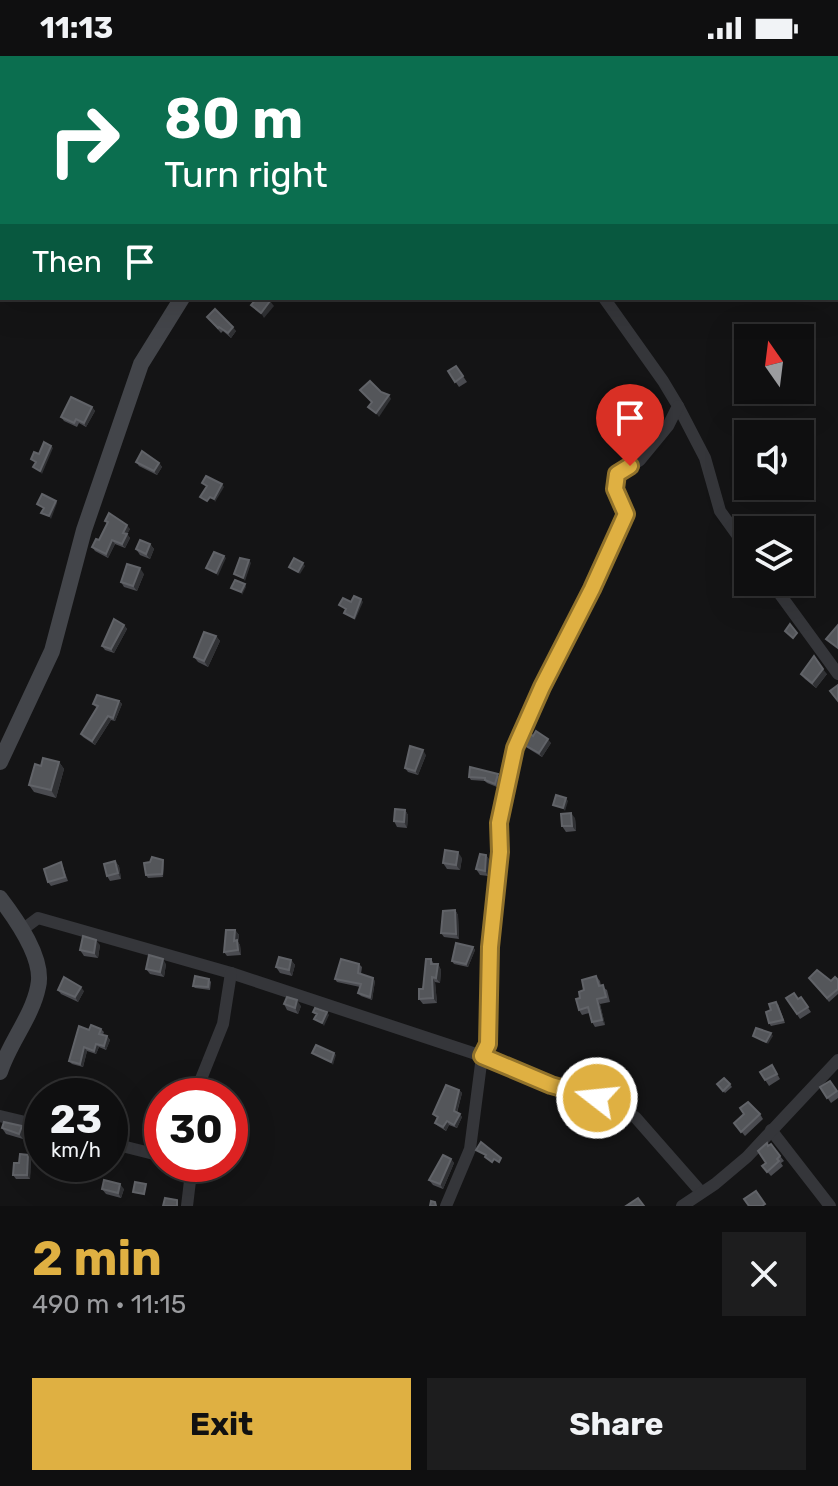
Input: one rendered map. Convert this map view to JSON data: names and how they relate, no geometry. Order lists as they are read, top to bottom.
{
  "north": "top",
  "page": {
    "status": "11:13",
    "turn": ["80 m", "Turn right"],
    "then": "Then",
    "speed": "23 km/h",
    "limit": "30",
    "heading": ["2 min", "490 m · 11:15"],
    "buttons": ["Exit", "Share"]
  }
}
